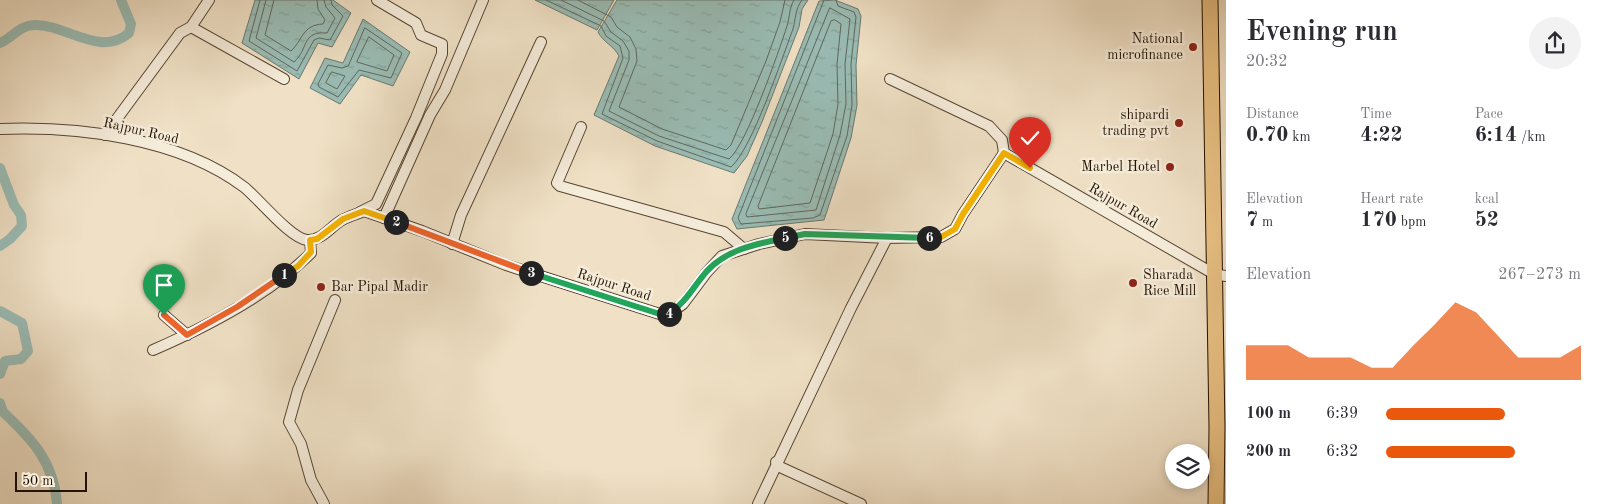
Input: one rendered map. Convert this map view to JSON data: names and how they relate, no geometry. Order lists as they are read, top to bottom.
{
  "streets": {
    "street": ["Rajpur Road"]
  },
  "places": [
    "National microfinance",
    "shipardi trading pvt",
    "Marbel Hotel",
    "Sharada Rice Mill",
    "Bar Pipal Madir"
  ],
  "scale_bar": "50 m",
  "page": {
    "heading": ["Evening run", "20:32"],
    "stats": [
      ["Distance", "0.70 km"],
      ["Time", "4:22"],
      ["Pace", "6:14 /km"],
      ["Elevation", "7 m"],
      ["Heart rate", "170 bpm"],
      ["kcal", "52"]
    ],
    "pins": [
      "2",
      "5",
      "6",
      "3",
      "1",
      "4"
    ],
    "chart": ["Elevation", "267–273 m"],
    "list": [
      {
        "name": "100 m",
        "note": "6:39"
      },
      {
        "name": "200 m",
        "note": "6:32"
      }
    ],
    "scale": "50 m"
  }
}
